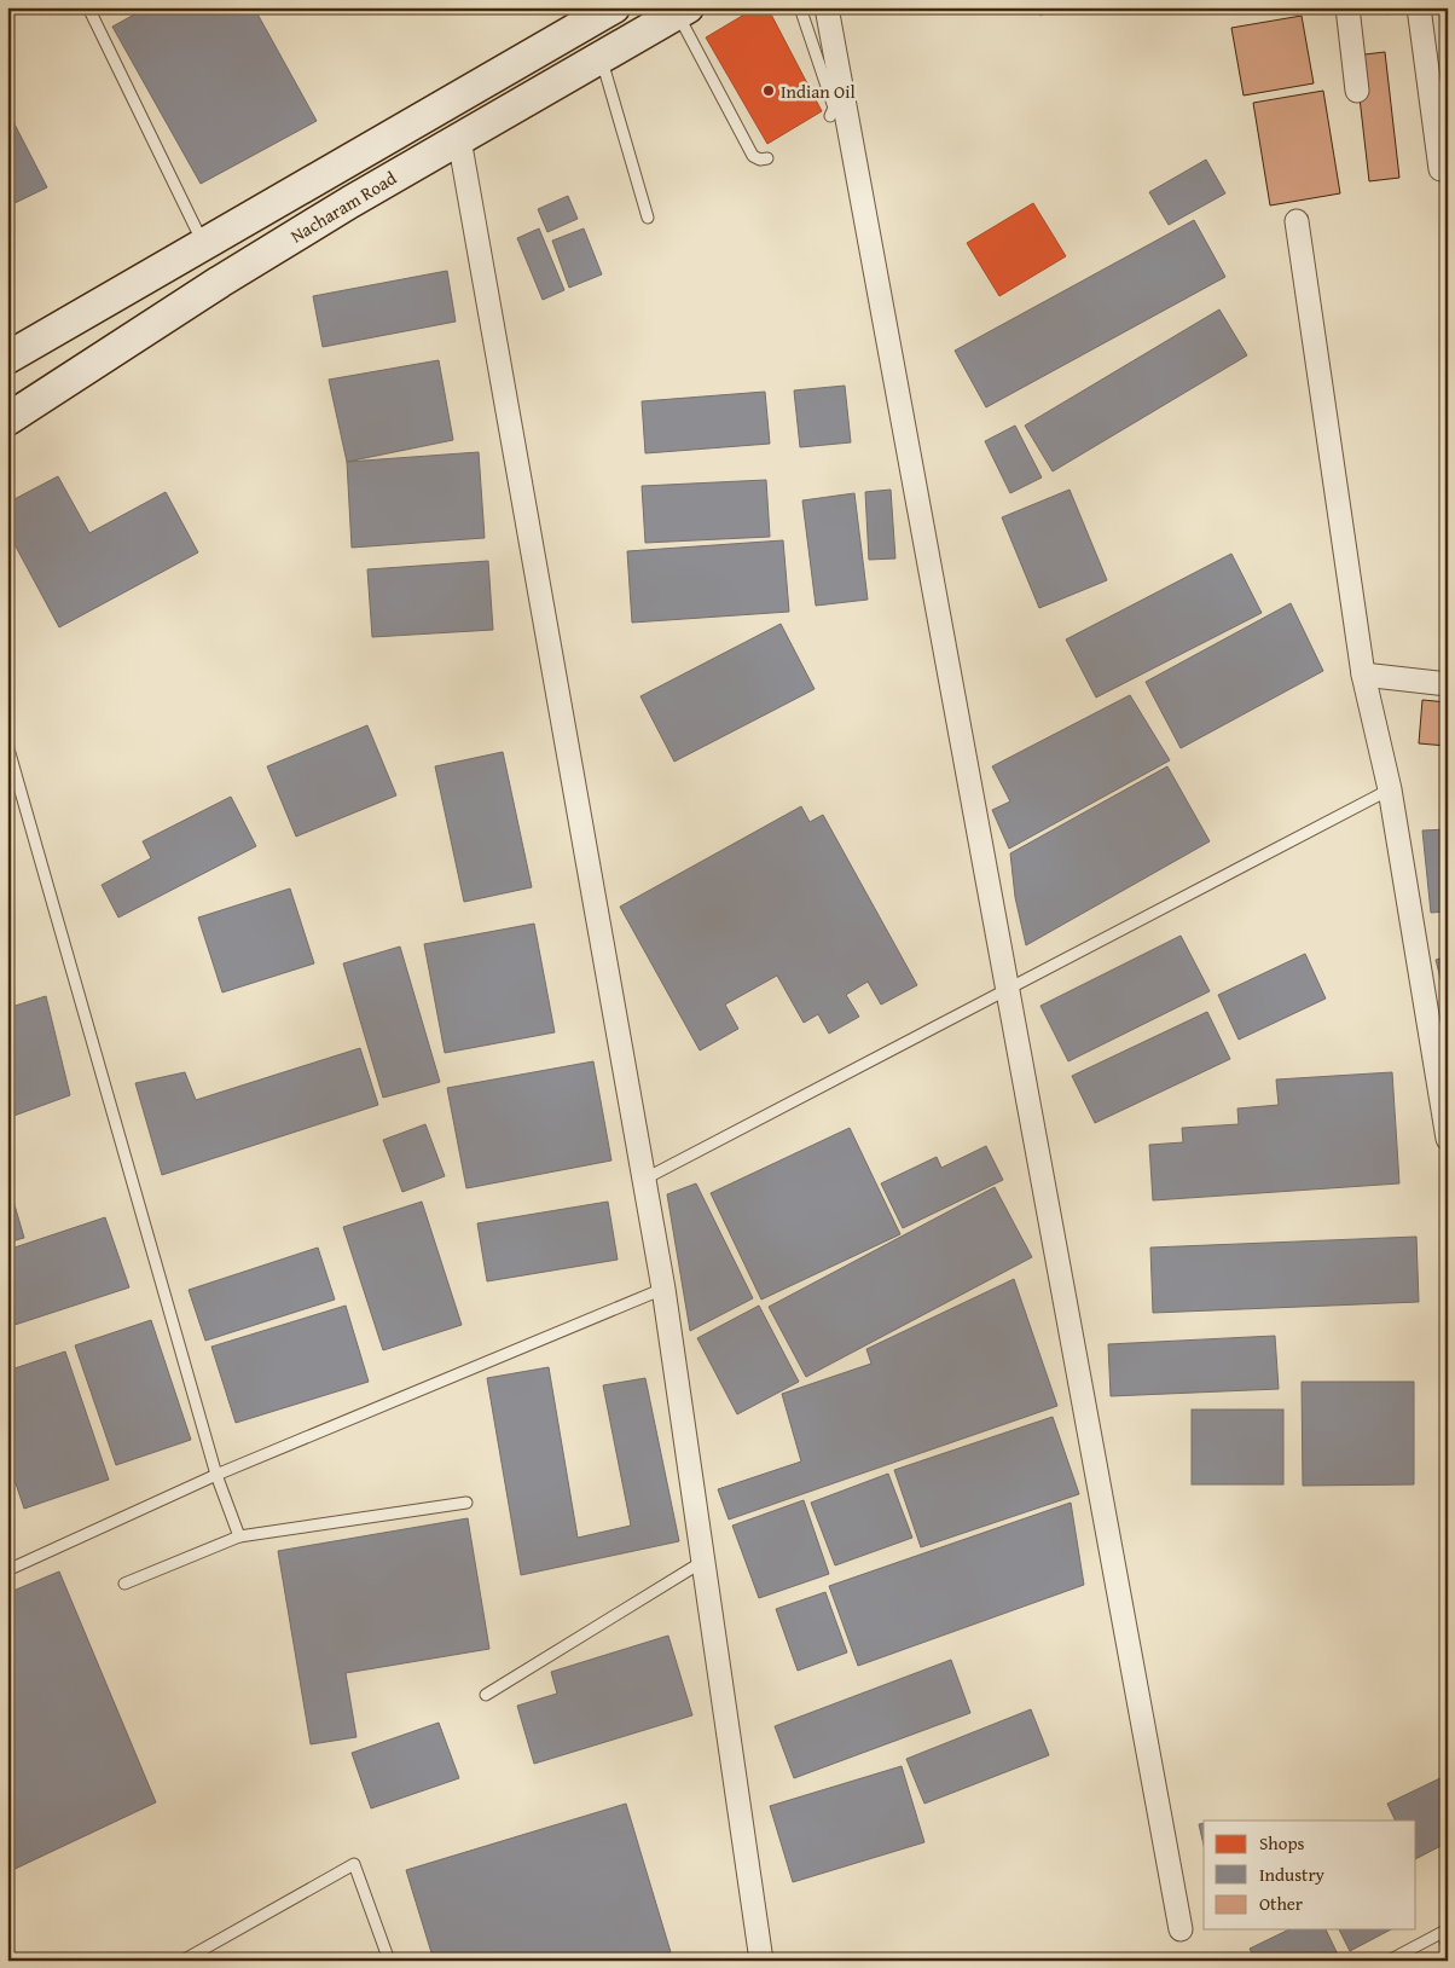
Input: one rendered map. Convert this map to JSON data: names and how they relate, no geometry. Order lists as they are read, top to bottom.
{
  "streets": {
    "main road": ["Nacharam Road"]
  },
  "places": ["Indian Oil"],
  "legend": ["Shops", "Industry", "Other"]
}
